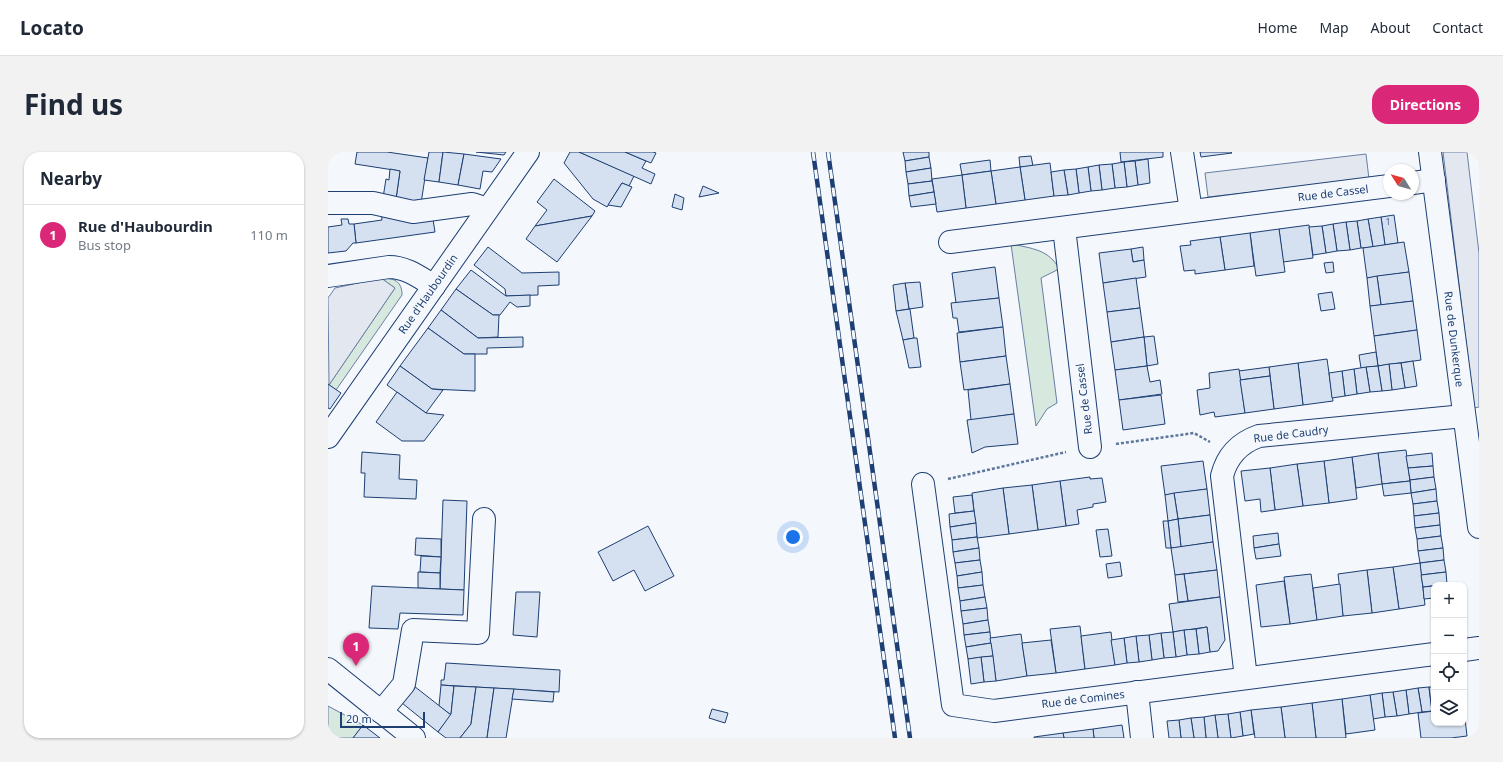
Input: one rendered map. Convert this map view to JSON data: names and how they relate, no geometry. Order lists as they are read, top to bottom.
{
  "streets": {
    "street": [
      "Rue de Cassel",
      "Rue d'Haubourdin",
      "Rue de Dunkerque",
      "Rue de Caudry",
      "Rue de Comines"
    ]
  },
  "crossings": [
    ["Rue de Cassel", "Rue de Comines"],
    ["Rue de Dunkerque", "Rue de Caudry"],
    ["Rue de Caudry", "Rue de Comines"]
  ],
  "house_numbers": ["1"],
  "scale_bar": "20 m",
  "north": "top left",
  "page": {
    "header": "Locato",
    "nav": [
      "Home",
      "Map",
      "About",
      "Contact"
    ],
    "title": "Find us",
    "buttons": "Directions",
    "heading": "Nearby",
    "list": [
      {
        "mark": "1",
        "name": "Rue d'Haubourdin",
        "note": "Bus stop",
        "value": "110 m"
      }
    ],
    "map_buttons": ["+", "−"],
    "pins": "1",
    "scale": "20 m"
  }
}
